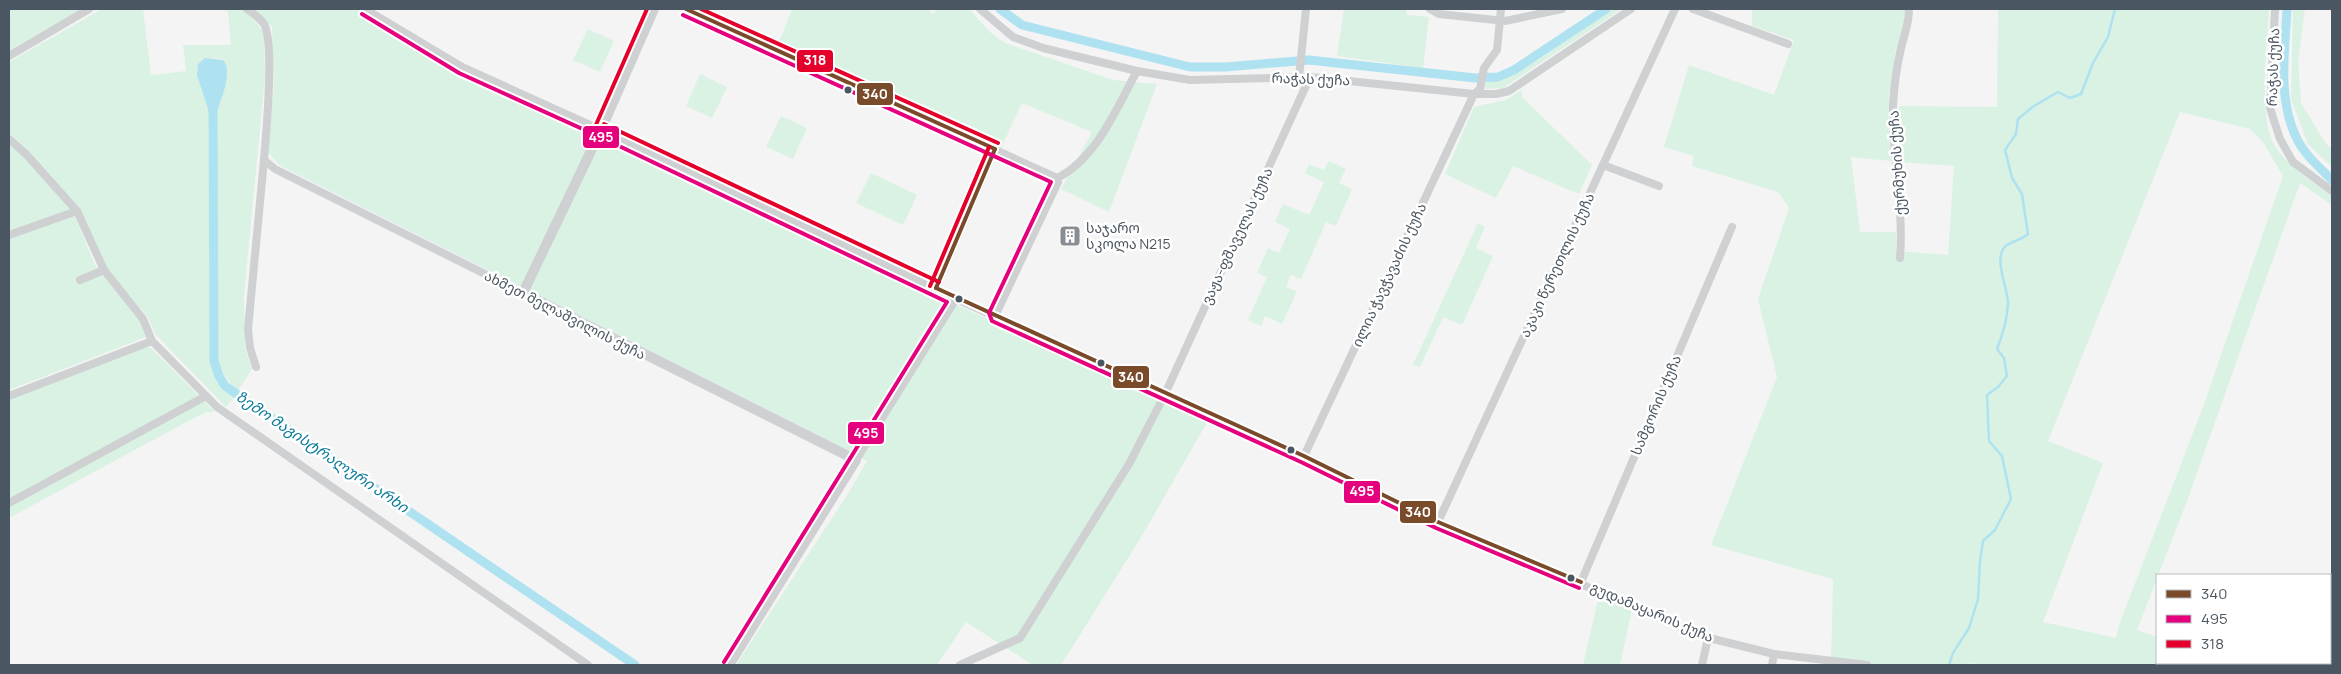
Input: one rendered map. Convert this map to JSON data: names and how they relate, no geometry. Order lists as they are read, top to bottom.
{
  "streets": {
    "street": [
      "რაჭას ქუჩა",
      "ქურმუხის ქუჩა",
      "ვაჟა-ფშაველას ქუჩა",
      "აკაკი წერეთლის ქუჩა",
      "ილია ჭავჭავაძის ქუჩა",
      "ახმეთ მელაშვილის ქუჩა",
      "სამგორის ქუჩა",
      "გუდამაყარის ქუჩა"
    ]
  },
  "crossings": [
    ["რაჭას ქუჩა", "ვაჟა-ფშაველას ქუჩა"],
    ["რაჭას ქუჩა", "ილია ჭავჭავაძის ქუჩა"],
    ["ვაჟა-ფშაველას ქუჩა", "გუდამაყარის ქუჩა"],
    ["აკაკი წერეთლის ქუჩა", "გუდამაყარის ქუჩა"],
    ["ილია ჭავჭავაძის ქუჩა", "გუდამაყარის ქუჩა"],
    ["სამგორის ქუჩა", "გუდამაყარის ქუჩა"]
  ],
  "water": ["ზემო მაგისტრალური არხი"],
  "places": {
    "building": ["საჯარო სკოლა N215"]
  },
  "lines": ["transit line 340", "transit line 318", "transit line 495"],
  "legend": ["340", "495", "318"]
}
